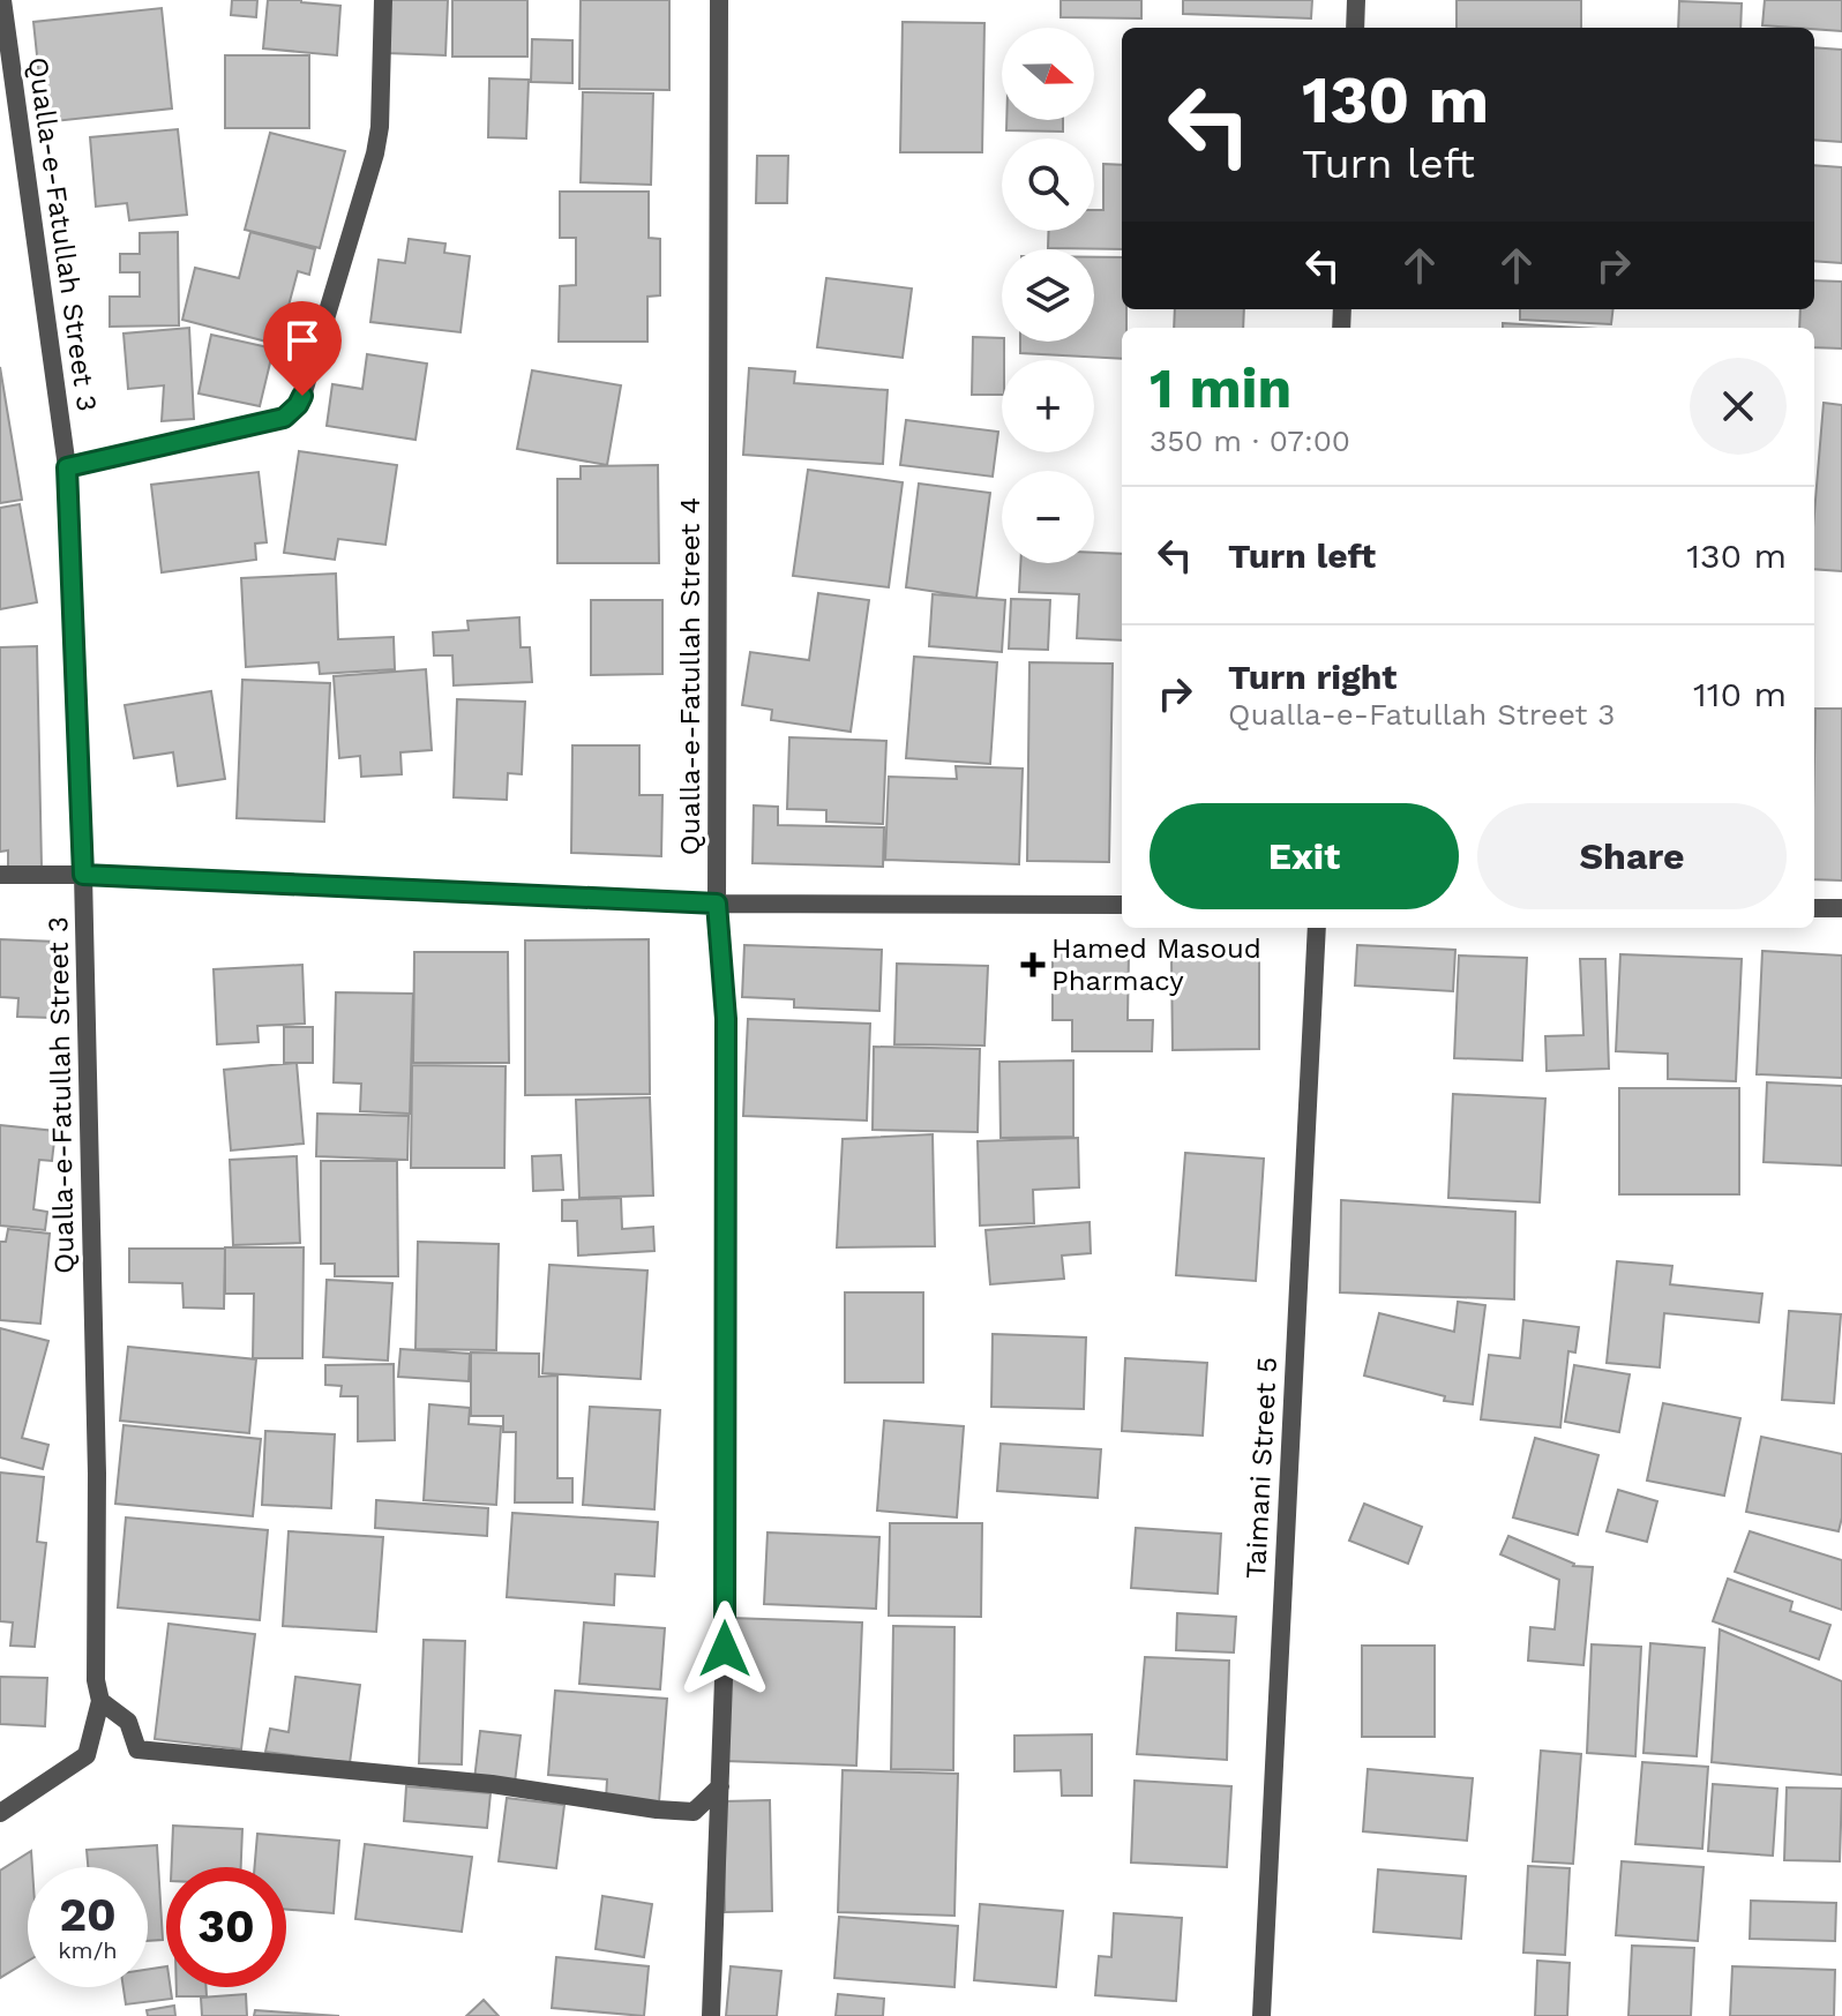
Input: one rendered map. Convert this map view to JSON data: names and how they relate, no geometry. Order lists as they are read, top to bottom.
{
  "streets": {
    "street": ["Qualla-e-Fatullah Street 3", "Qualla-e-Fatullah Street 4", "Taimani Street 5"]
  },
  "places": {
    "health": ["Hamed Masoud Pharmacy"]
  },
  "north": "right",
  "page": {
    "map_buttons": ["+", "−"],
    "turn": ["130 m", "Turn left"],
    "heading": ["1 min", "350 m · 07:00"],
    "list": [
      {
        "name": "Turn left",
        "value": "130 m"
      },
      {
        "name": "Turn right",
        "note": "Qualla-e-Fatullah Street 3",
        "value": "110 m"
      }
    ],
    "buttons": ["Exit", "Share"],
    "speed": "20 km/h",
    "limit": "30"
  }
}
